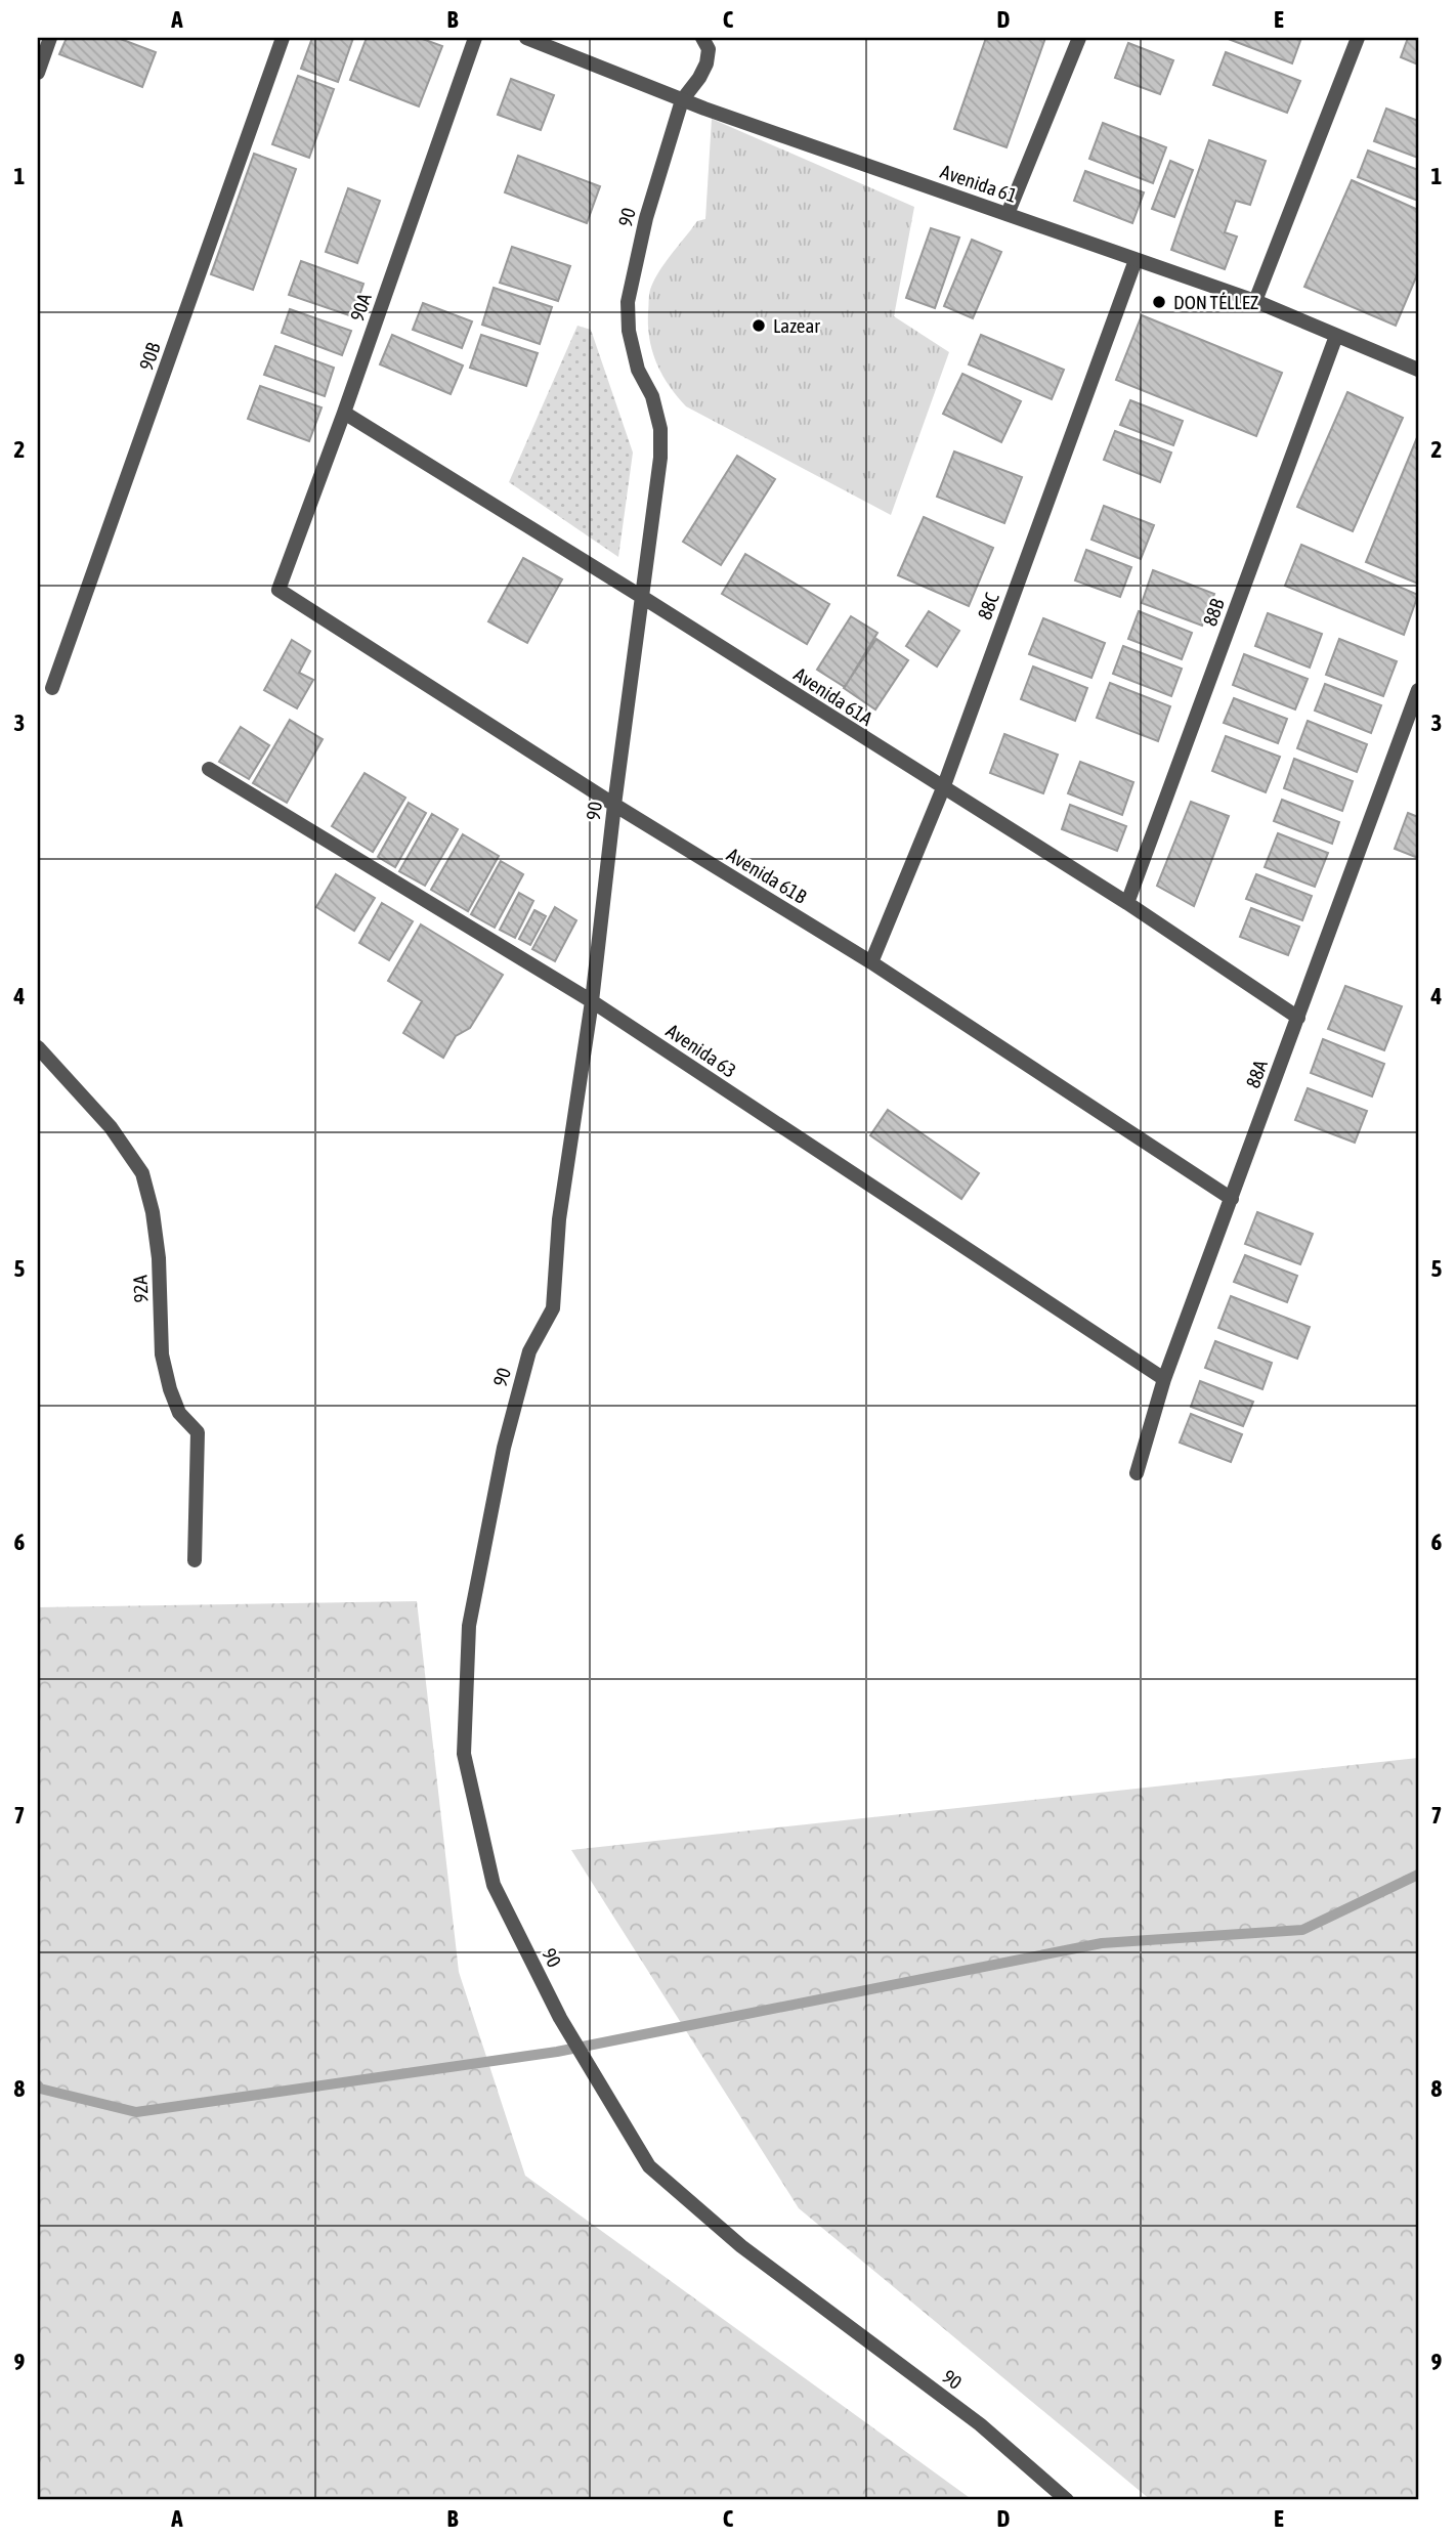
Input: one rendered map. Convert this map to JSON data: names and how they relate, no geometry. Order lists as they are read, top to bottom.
{
  "streets": {
    "street": [
      "Avenida 61",
      "90",
      "90A",
      "90B",
      "88C",
      "88B",
      "Avenida 61A",
      "Avenida 61B",
      "Avenida 63",
      "88A",
      "92A"
    ]
  },
  "crossings": [
    ["Avenida 61", "90"],
    ["Avenida 61", "88C"],
    ["Avenida 61", "88B"],
    ["90", "Avenida 61A"],
    ["90", "Avenida 61B"],
    ["90", "Avenida 63"],
    ["90A", "Avenida 61A"],
    ["90A", "Avenida 61B"],
    ["88C", "Avenida 61A"],
    ["88C", "Avenida 61B"],
    ["88B", "Avenida 61A"],
    ["Avenida 61A", "88A"],
    ["Avenida 61B", "88A"],
    ["Avenida 63", "88A"]
  ],
  "places": ["DON TÉLLEZ", "Lazear"],
  "grid": {
    "columns": [
      "A",
      "B",
      "C",
      "D",
      "E"
    ],
    "rows": [
      "1",
      "2",
      "3",
      "4",
      "5",
      "6",
      "7",
      "8",
      "9"
    ]
  }
}
